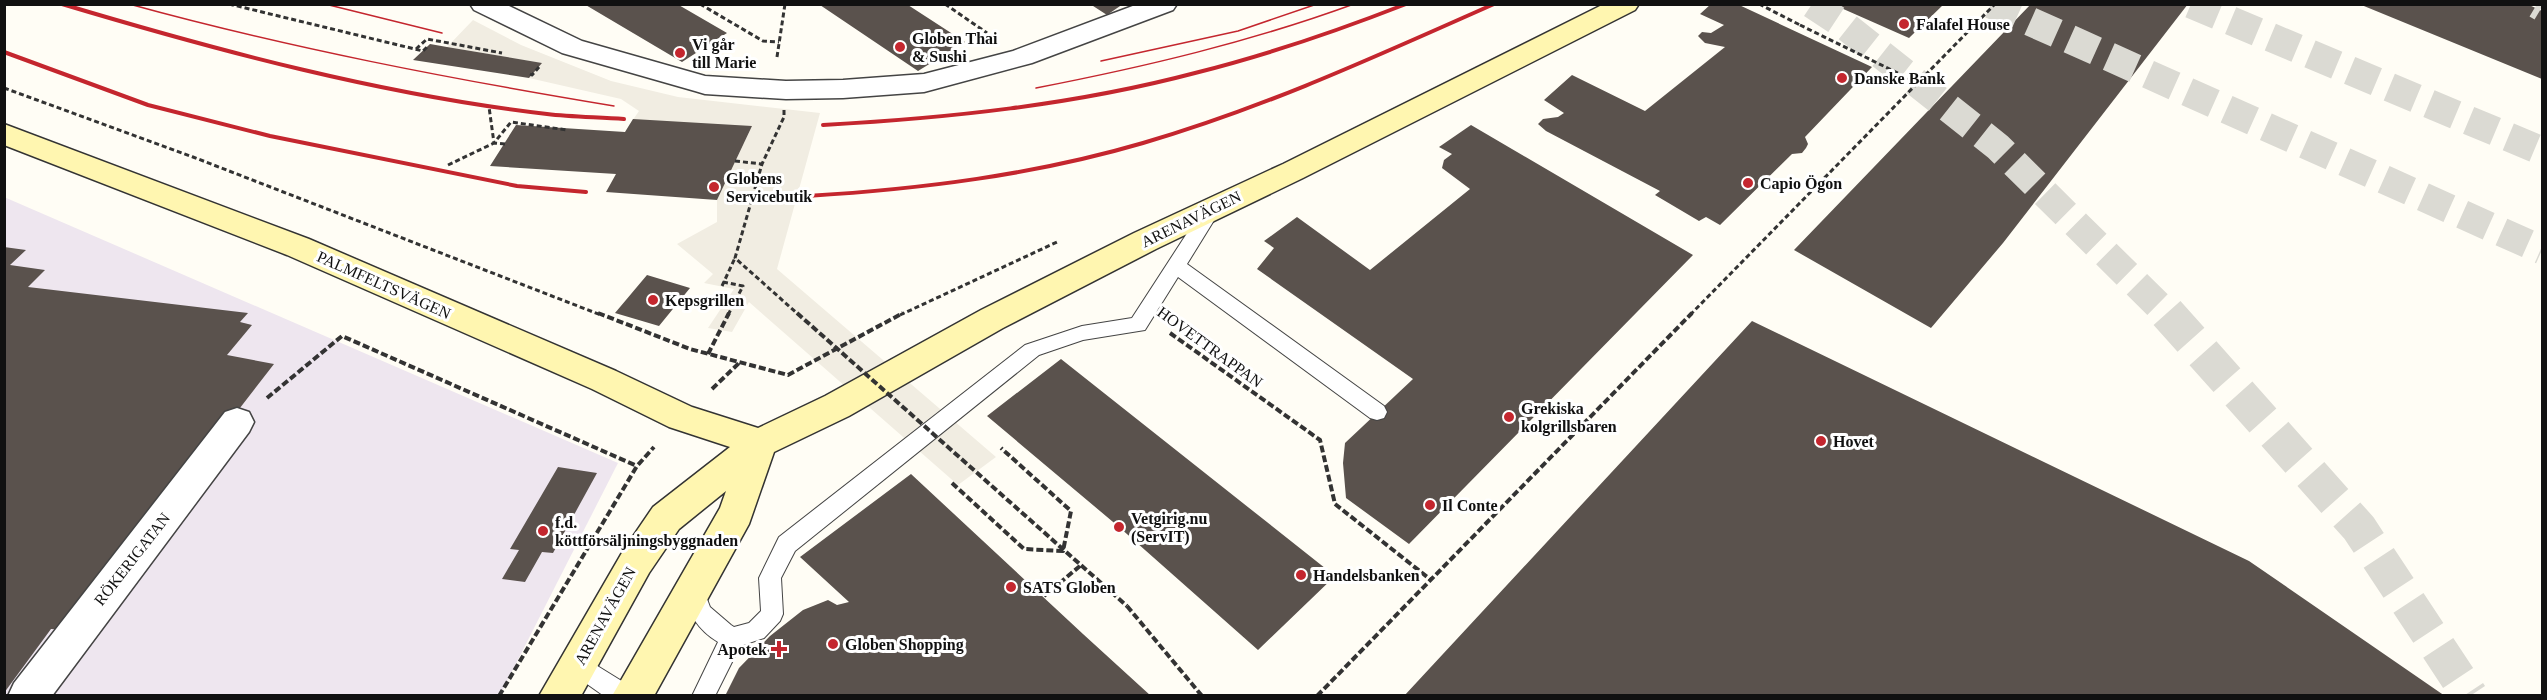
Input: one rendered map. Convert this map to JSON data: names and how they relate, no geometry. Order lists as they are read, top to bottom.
{
  "streets": {
    "main road": ["ARENAVÄGEN", "PALMFELTSVÄGEN"],
    "street": ["RÖKERIGATAN"],
    "path": ["HOVETTRAPPAN"]
  },
  "crossings": [
    ["ARENAVÄGEN", "PALMFELTSVÄGEN"]
  ],
  "places": {
    "other": [
      "Falafel House",
      "Globen Thai & Sushi",
      "Vi går till Marie",
      "Danske Bank",
      "Capio Ögon",
      "Globens Servicebutik",
      "Kepsgrillen",
      "Grekiska kolgrillsbaren",
      "Hovet",
      "Il Conte",
      "Vetgirig.nu (ServIT)",
      "f.d. köttförsäljningsbyggnaden",
      "Handelsbanken",
      "SATS Globen",
      "Globen Shopping"
    ],
    "health": ["Apotek"]
  }
}
